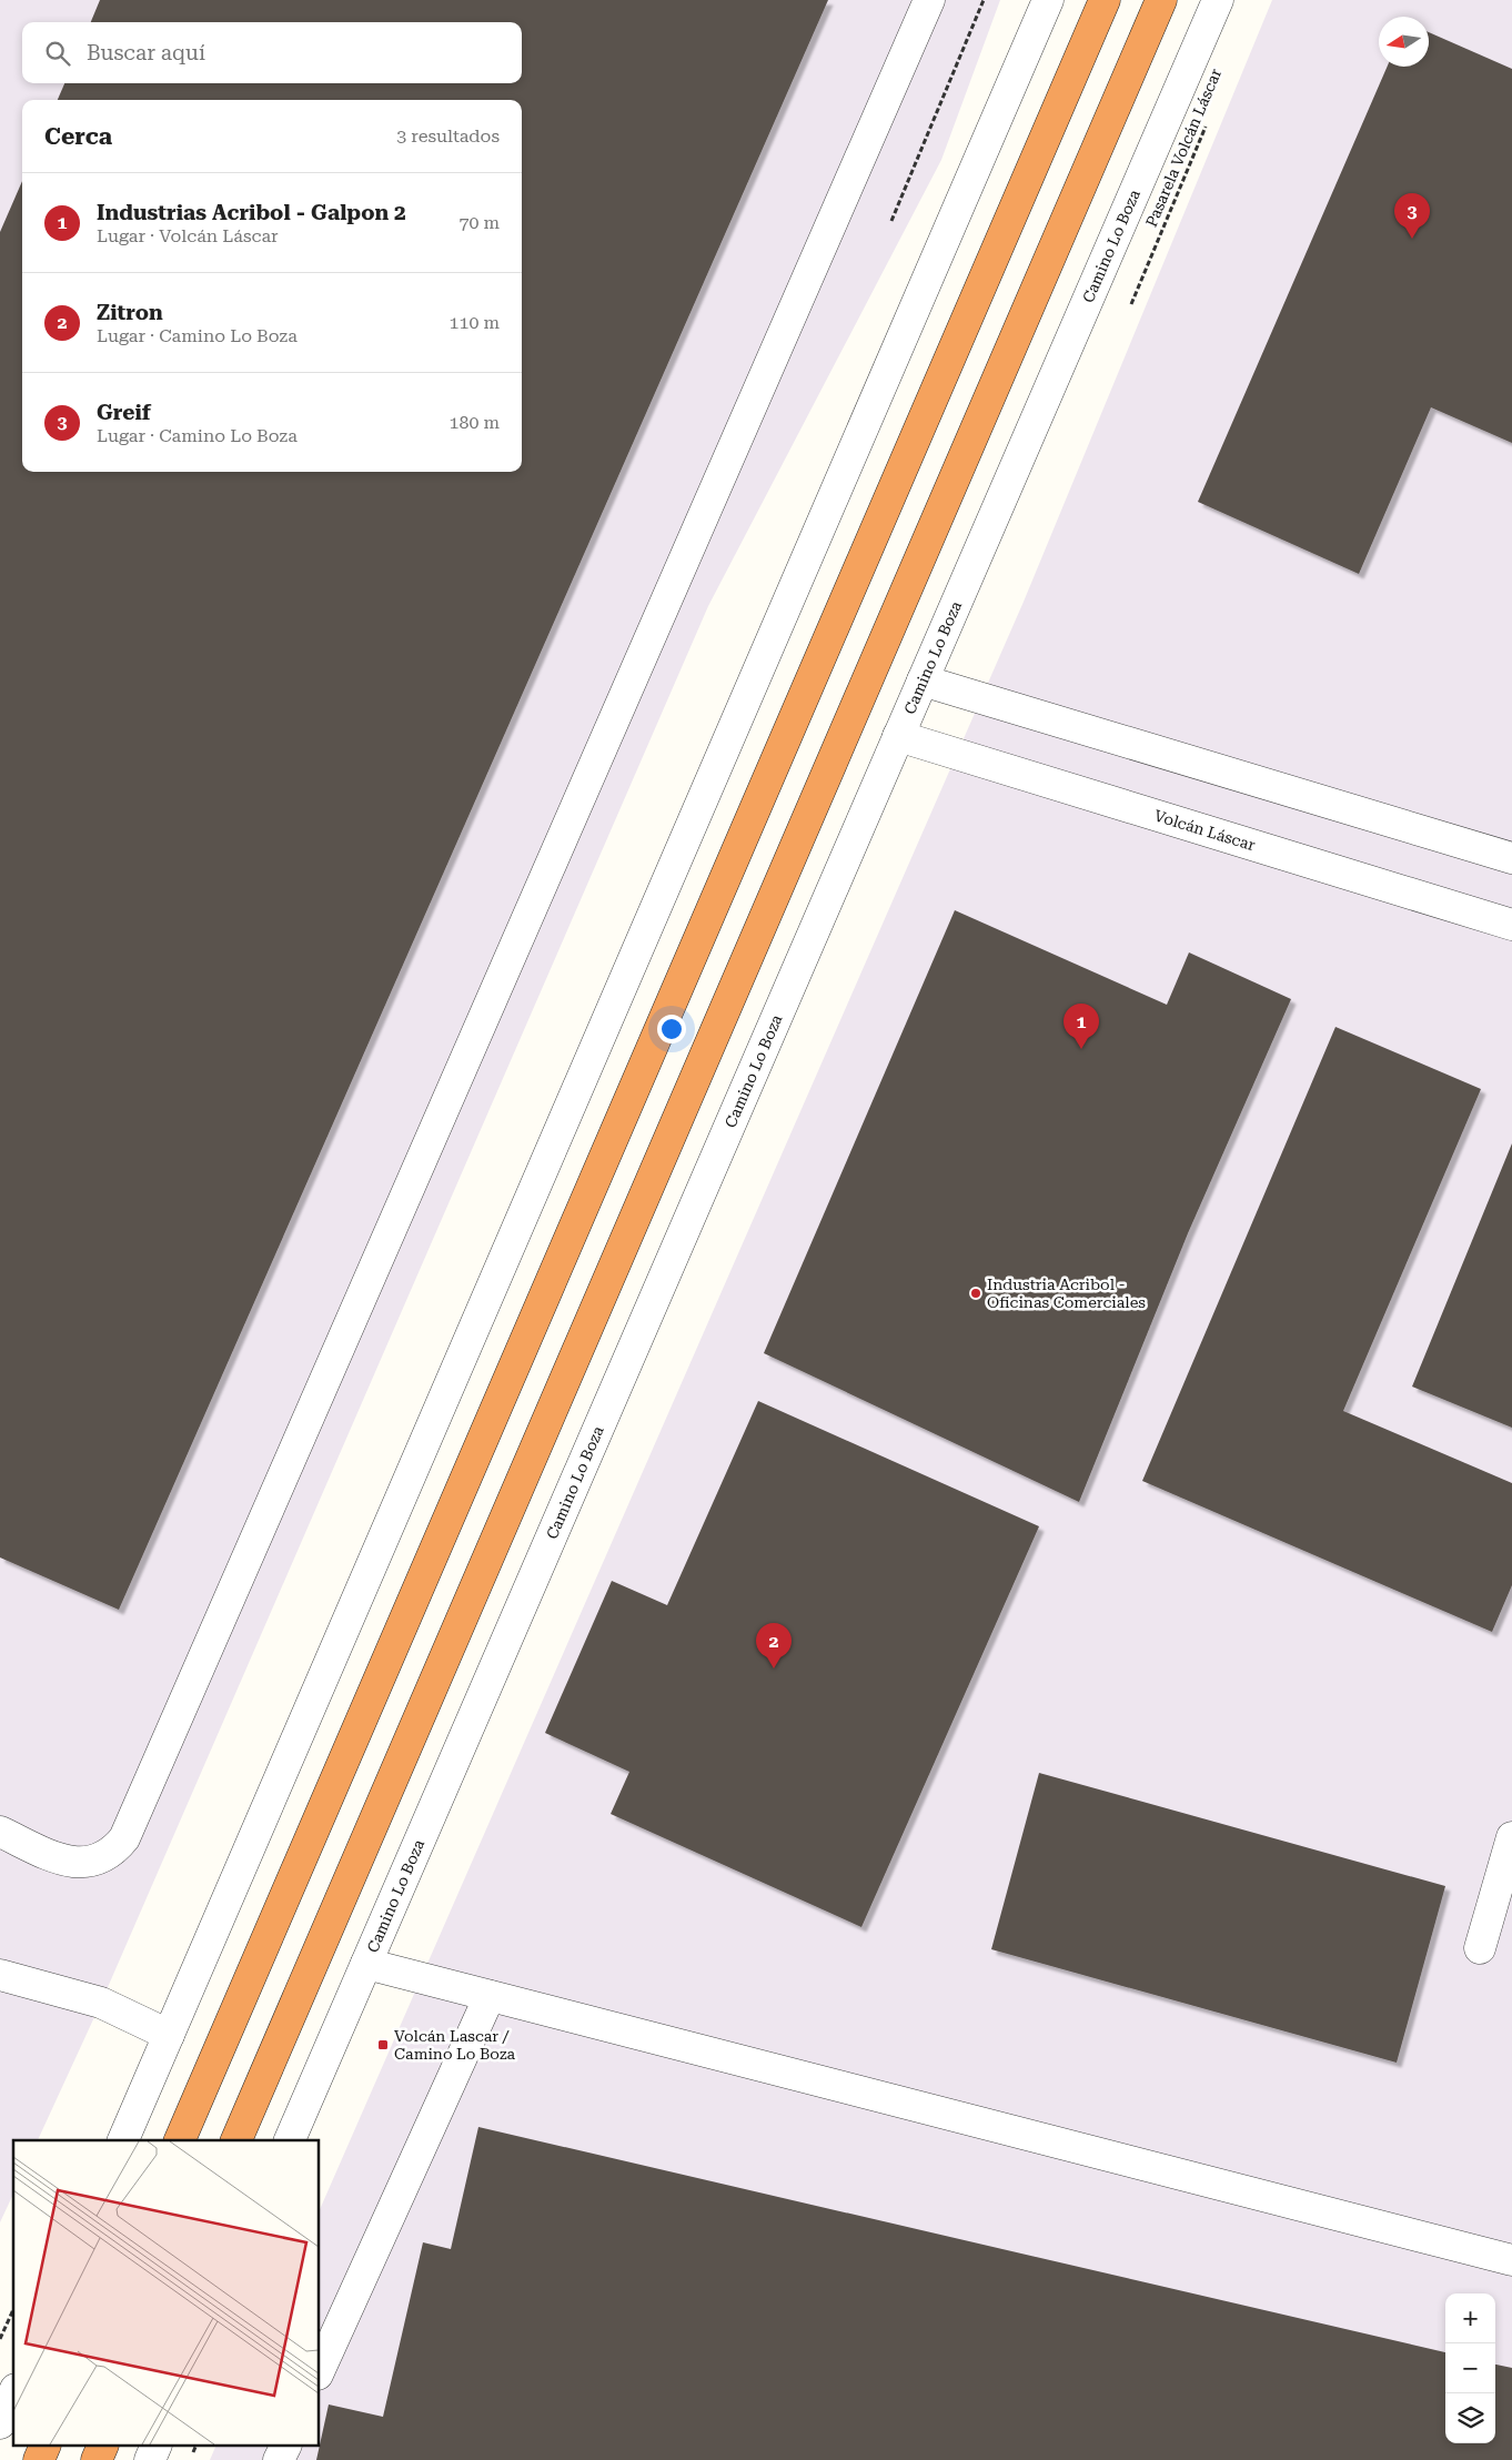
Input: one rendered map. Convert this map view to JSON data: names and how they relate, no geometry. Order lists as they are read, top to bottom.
{
  "streets": {
    "street": ["Camino Lo Boza", "Volcán Láscar"],
    "path": ["Pasarela Volcán Láscar"]
  },
  "crossings": [
    ["Camino Lo Boza", "Volcán Láscar"]
  ],
  "places": {
    "other": ["Industria Acribol - Oficinas Comerciales"],
    "transit": ["Volcán Lascar / Camino Lo Boza"]
  },
  "north": "left",
  "page": {
    "search": "Buscar aquí",
    "heading": ["Cerca", "3 resultados"],
    "list": [
      {
        "mark": "1",
        "name": "Industrias Acribol - Galpon 2",
        "note": "Lugar · Volcán Láscar",
        "value": "70 m"
      },
      {
        "mark": "2",
        "name": "Zitron",
        "note": "Lugar · Camino Lo Boza",
        "value": "110 m"
      },
      {
        "mark": "3",
        "name": "Greif",
        "note": "Lugar · Camino Lo Boza",
        "value": "180 m"
      }
    ],
    "pins": ["3", "1", "2"],
    "map_buttons": ["+", "−"]
  }
}
